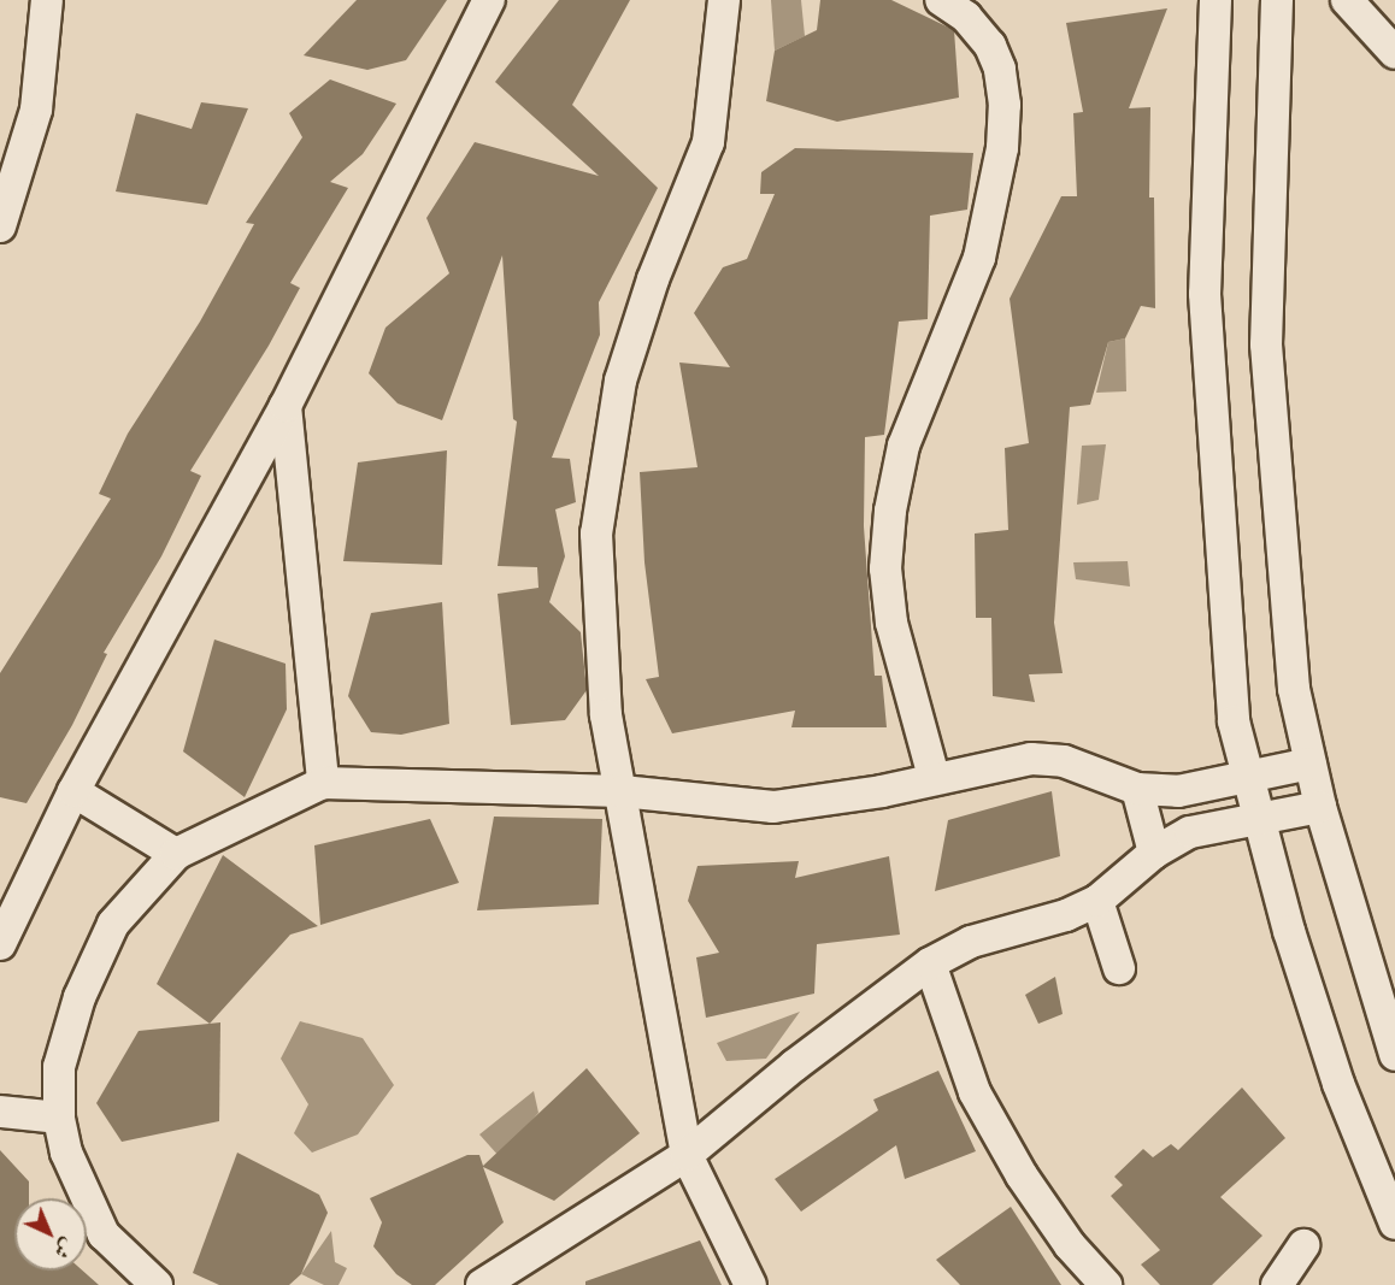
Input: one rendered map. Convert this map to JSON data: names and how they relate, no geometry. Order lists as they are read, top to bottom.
{
  "north": "bottom right"
}
